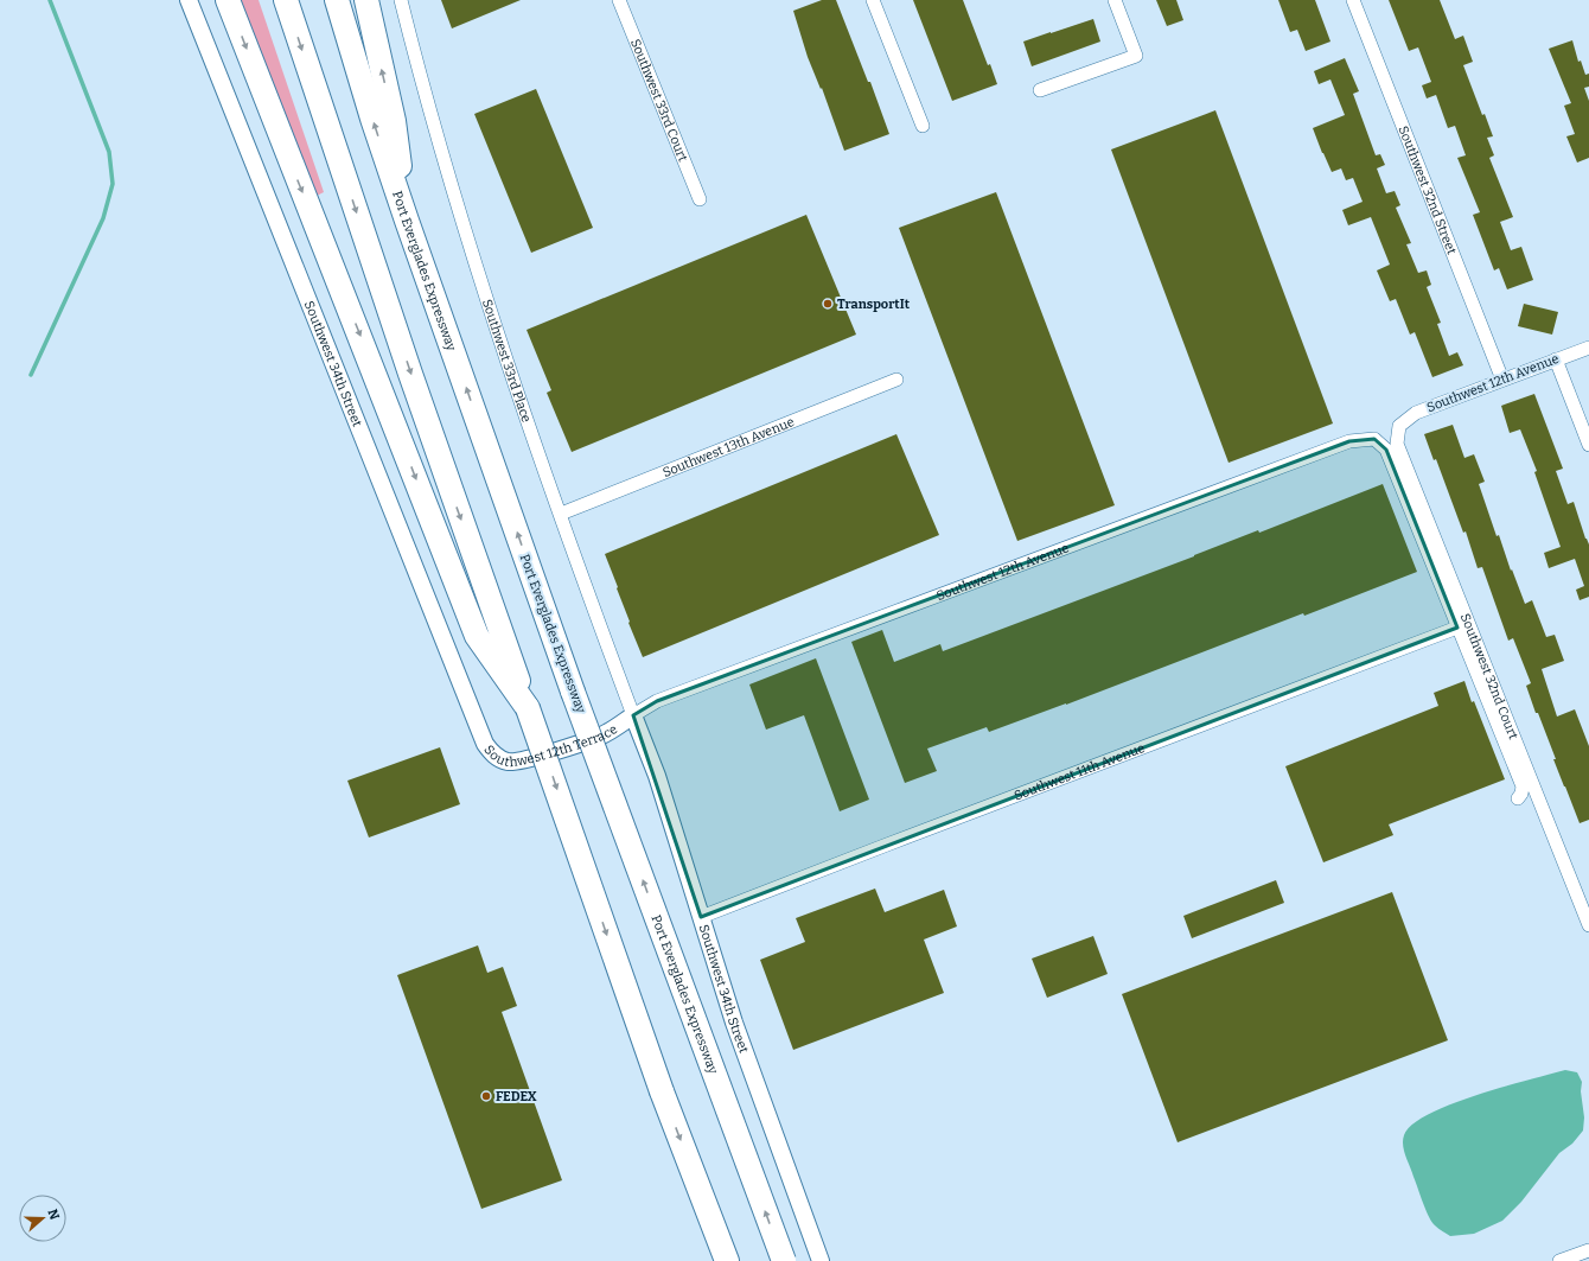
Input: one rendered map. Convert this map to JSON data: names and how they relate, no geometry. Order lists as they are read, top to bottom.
{
  "streets": {
    "highway": ["Port Everglades Expressway"],
    "street": [
      "Southwest 33rd Court",
      "Southwest 32nd Street",
      "Southwest 33rd Place",
      "Southwest 34th Street",
      "Southwest 12th Avenue",
      "Southwest 13th Avenue",
      "Southwest 32nd Court",
      "Southwest 12th Terrace",
      "Southwest 11th Avenue"
    ]
  },
  "crossings": [
    ["Southwest 32nd Street", "Southwest 12th Avenue"],
    ["Southwest 33rd Place", "Southwest 34th Street"],
    ["Southwest 33rd Place", "Southwest 12th Avenue"],
    ["Southwest 33rd Place", "Southwest 13th Avenue"],
    ["Southwest 33rd Place", "Southwest 12th Terrace"],
    ["Southwest 34th Street", "Southwest 12th Avenue"],
    ["Southwest 34th Street", "Southwest 12th Terrace"],
    ["Southwest 34th Street", "Southwest 11th Avenue"],
    ["Southwest 12th Avenue", "Southwest 32nd Court"],
    ["Southwest 12th Avenue", "Southwest 12th Terrace"],
    ["Southwest 32nd Court", "Southwest 11th Avenue"]
  ],
  "places": ["TransportIt", "FEDEX"],
  "north": "right"
}
